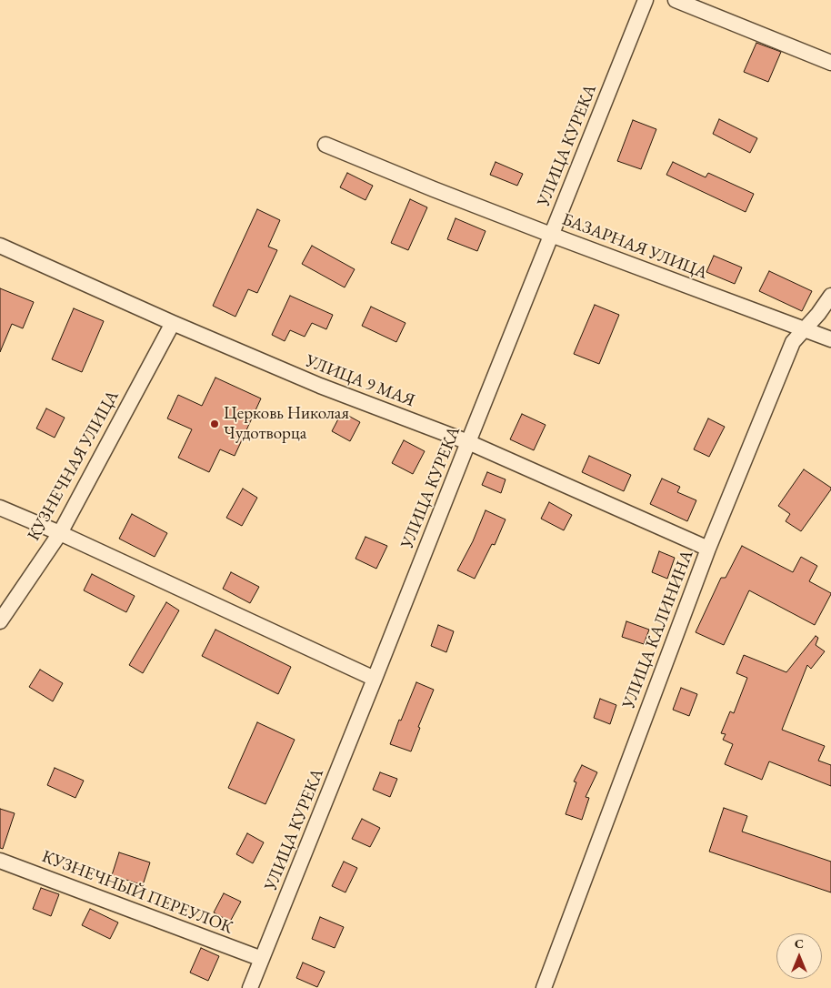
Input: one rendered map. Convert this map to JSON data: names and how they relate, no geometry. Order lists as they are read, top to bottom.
{
  "streets": {
    "street": [
      "УЛИЦА КУРЕКА",
      "БАЗАРНАЯ УЛИЦА",
      "УЛИЦА 9 МАЯ",
      "КУЗНЕЧНАЯ УЛИЦА",
      "УЛИЦА КАЛИНИНА",
      "КУЗНЕЧНЫЙ ПЕРЕУЛОК"
    ]
  },
  "crossings": [
    ["УЛИЦА КУРЕКА", "БАЗАРНАЯ УЛИЦА"],
    ["УЛИЦА КУРЕКА", "УЛИЦА 9 МАЯ"],
    ["УЛИЦА КУРЕКА", "КУЗНЕЧНЫЙ ПЕРЕУЛОК"],
    ["БАЗАРНАЯ УЛИЦА", "УЛИЦА КАЛИНИНА"],
    ["УЛИЦА 9 МАЯ", "КУЗНЕЧНАЯ УЛИЦА"],
    ["УЛИЦА 9 МАЯ", "УЛИЦА КАЛИНИНА"]
  ],
  "places": ["Церковь Николая Чудотворца"],
  "north": "top"
}
